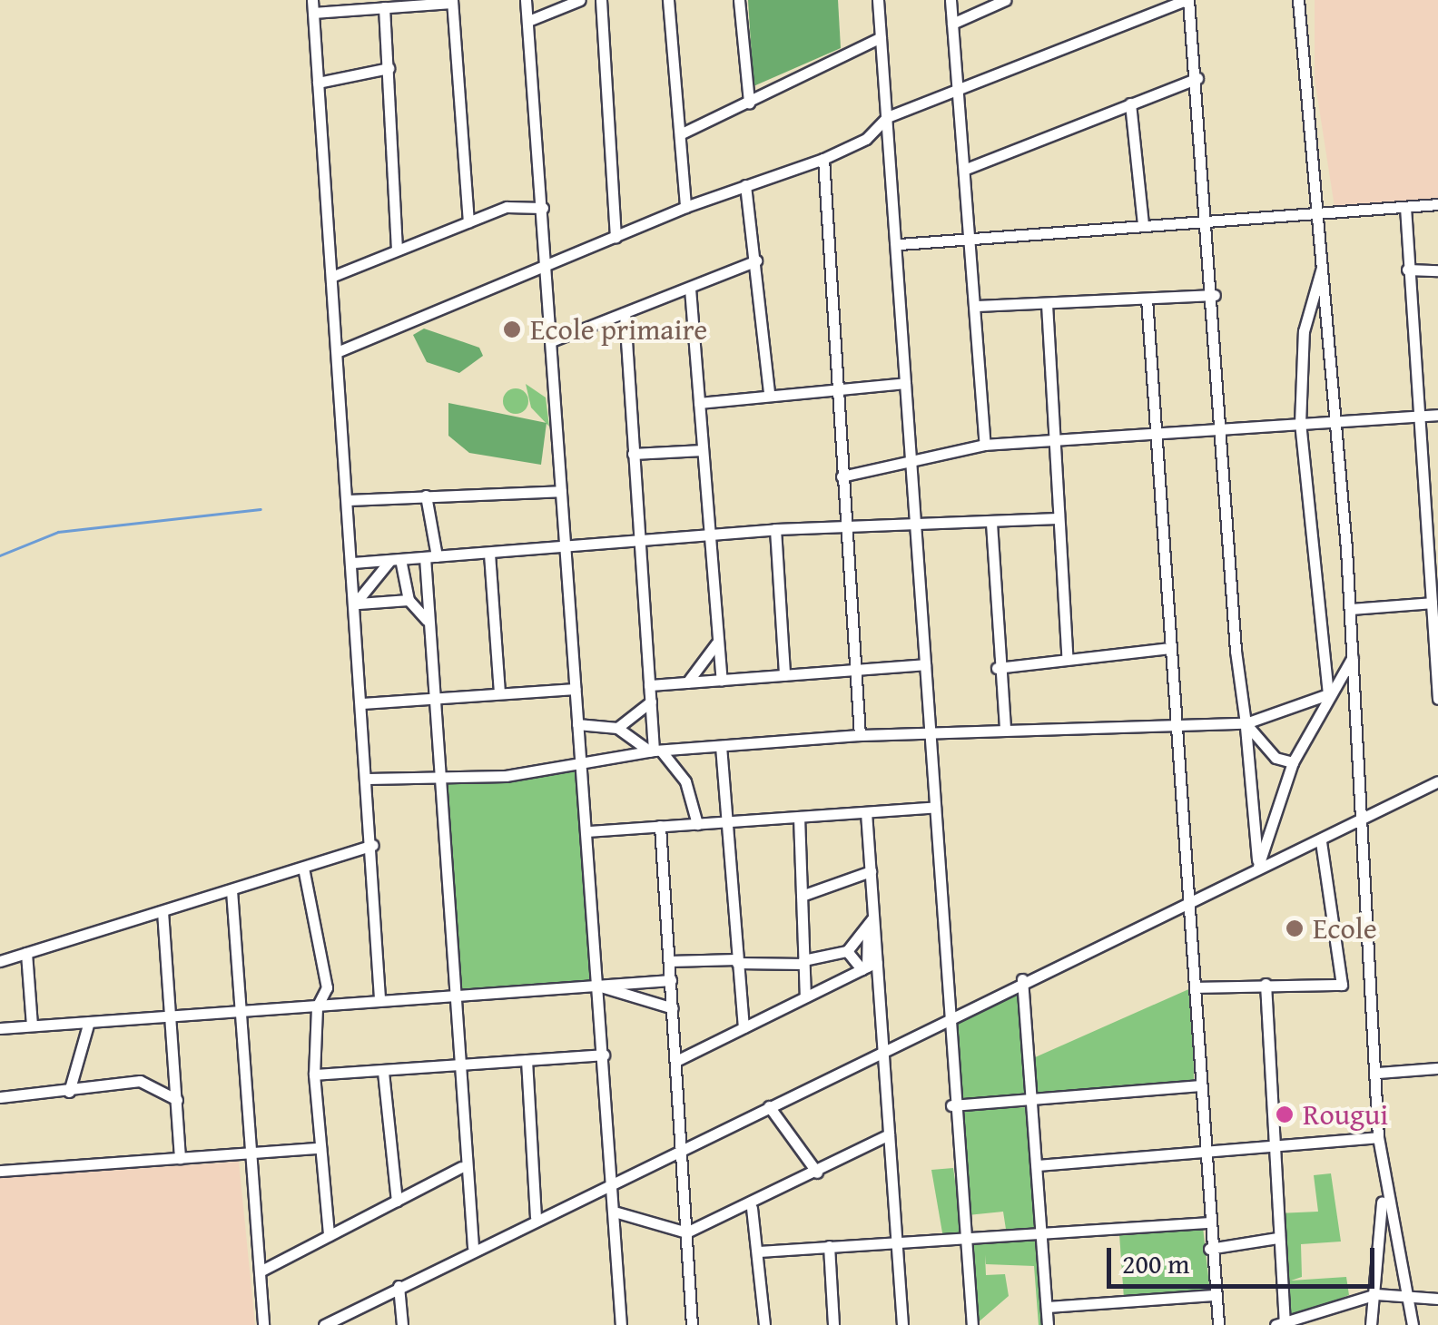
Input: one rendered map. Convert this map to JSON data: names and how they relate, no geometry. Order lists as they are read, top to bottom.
{
  "places": ["Ecole primaire", "Ecole", "Rougui"],
  "scale_bar": "200 m"
}
